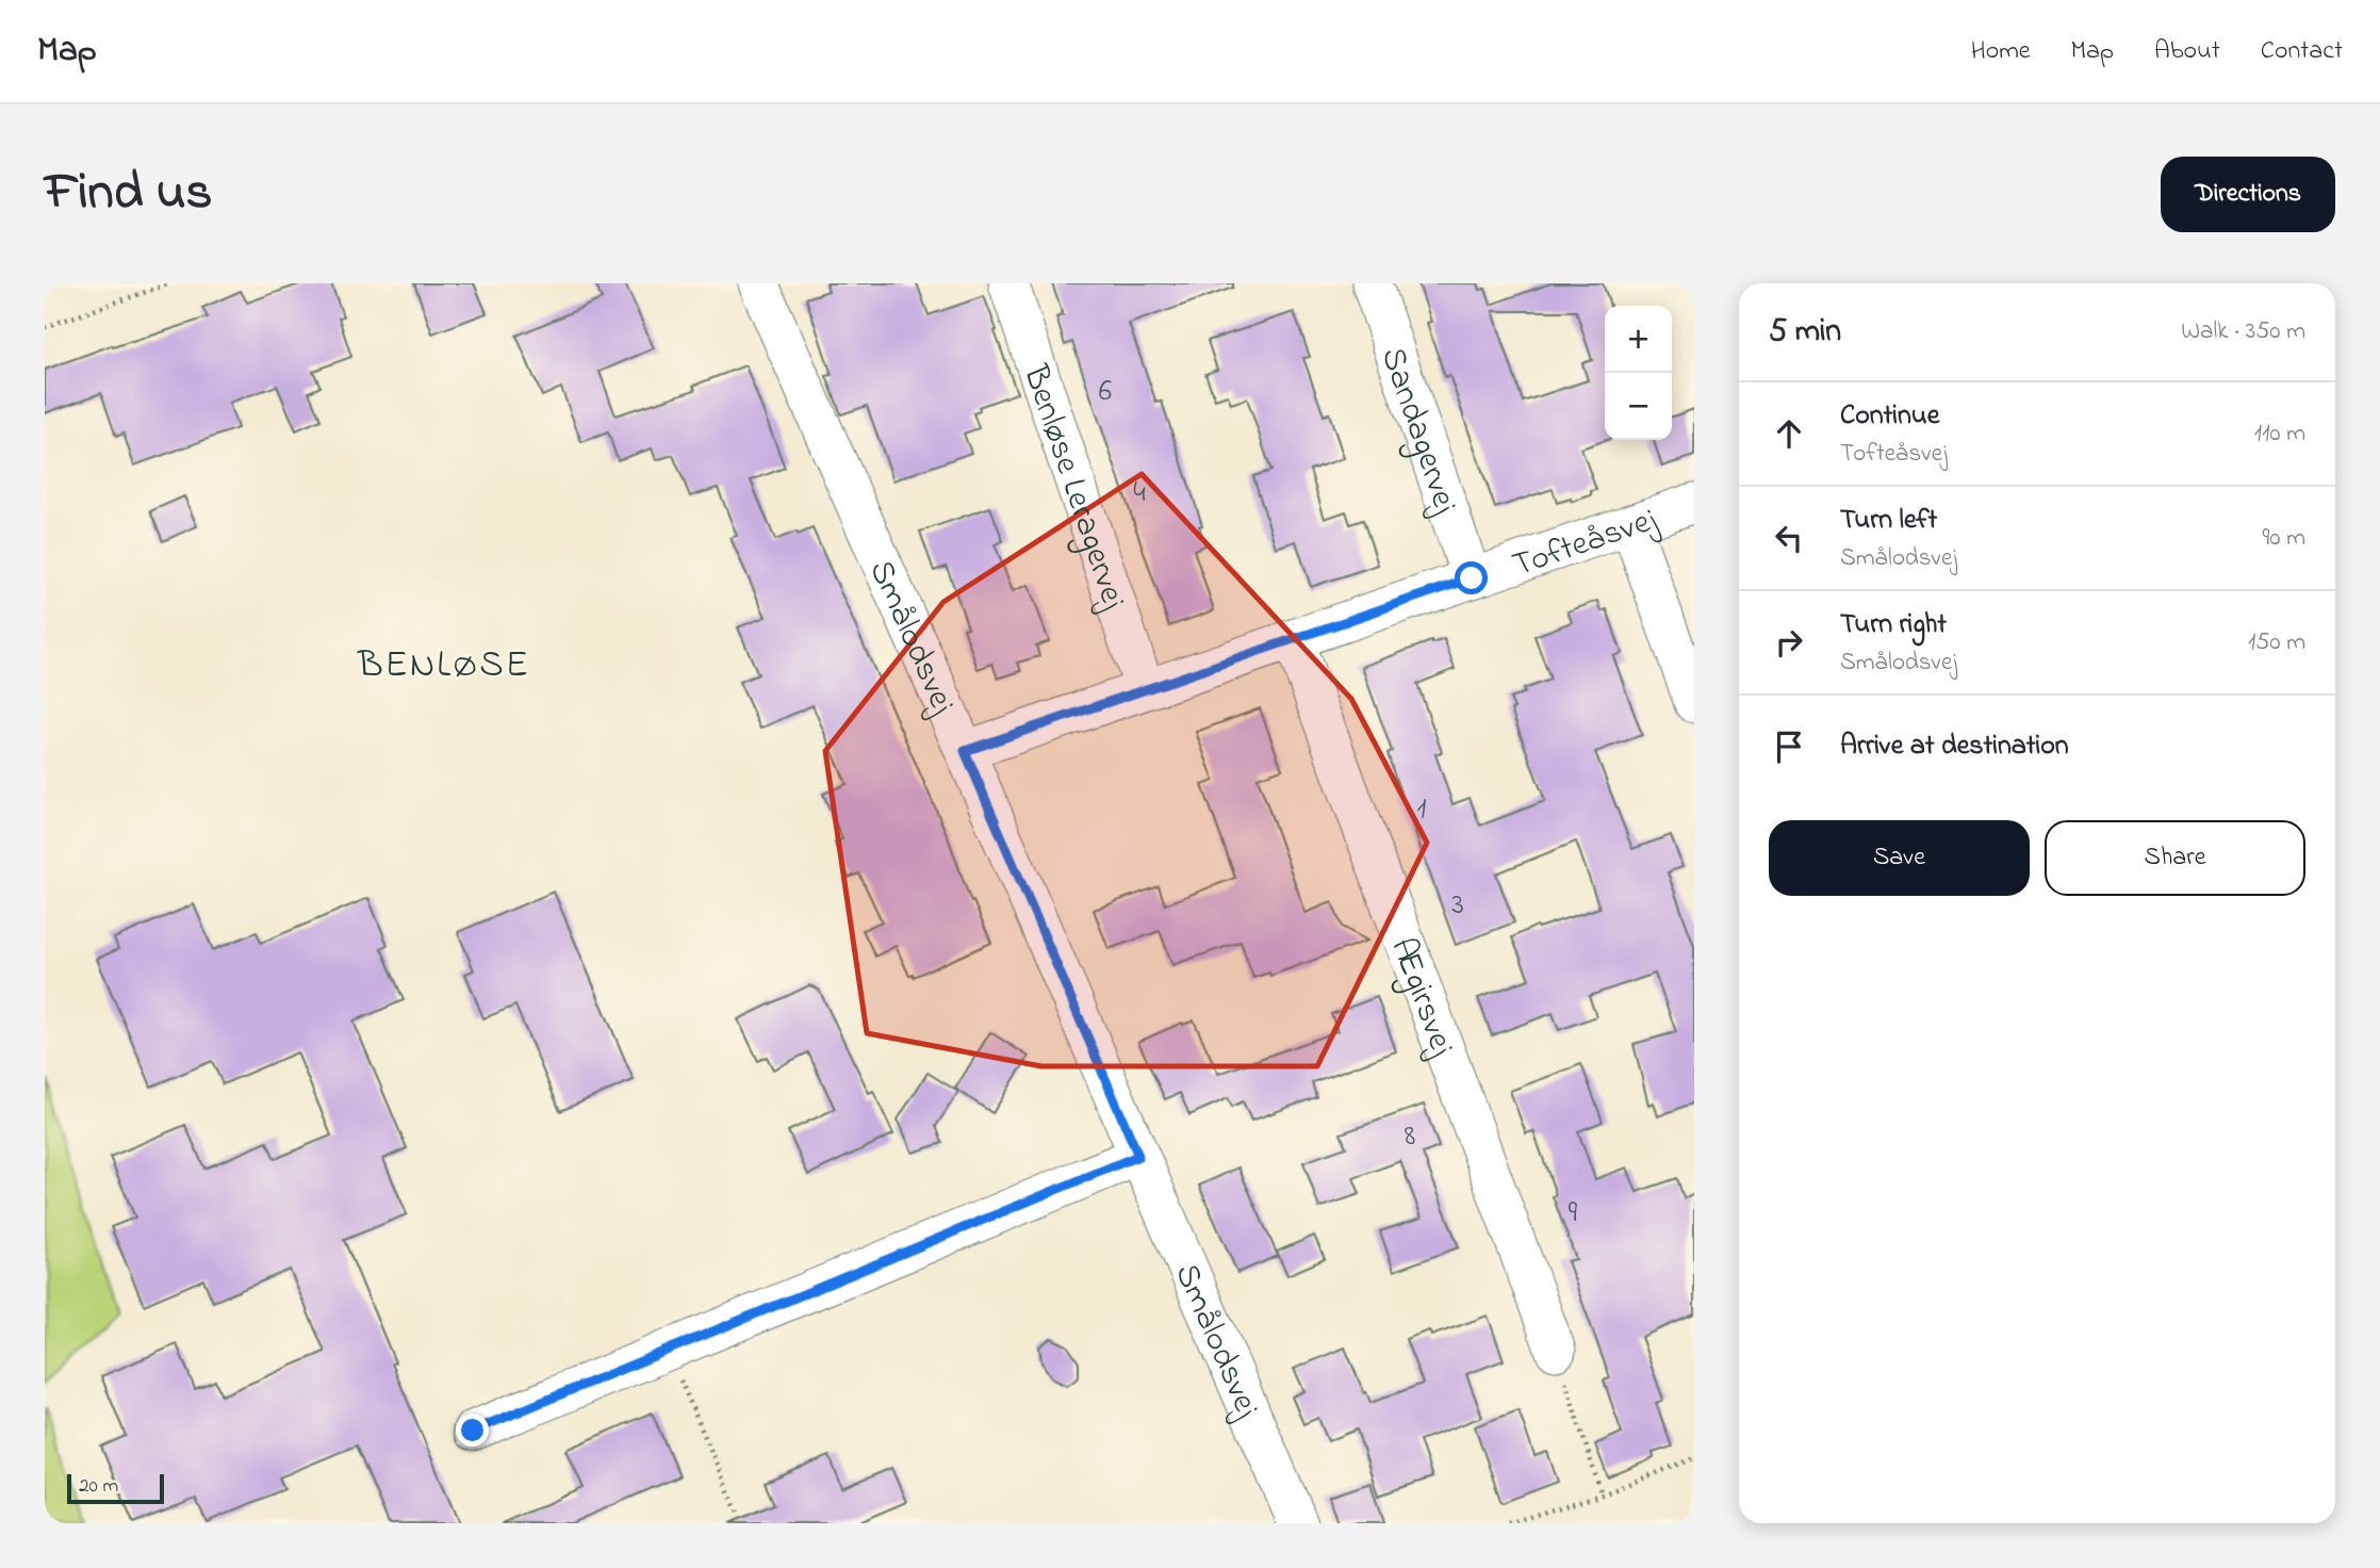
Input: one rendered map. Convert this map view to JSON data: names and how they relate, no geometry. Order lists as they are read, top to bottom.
{
  "streets": {
    "street": [
      "Sandagervej",
      "Benløse Leragervej",
      "Tofteåsvej",
      "Smålodsvej",
      "Ægirsvej"
    ]
  },
  "crossings": [
    ["Sandagervej", "Tofteåsvej"],
    ["Benløse Leragervej", "Tofteåsvej"],
    ["Tofteåsvej", "Smålodsvej"],
    ["Tofteåsvej", "Ægirsvej"]
  ],
  "districts": ["BENLØSE"],
  "house_numbers": [
    "6",
    "4",
    "1",
    "3",
    "8",
    "9"
  ],
  "scale_bar": "20 m",
  "page": {
    "header": "Map",
    "nav": [
      "Home",
      "Map",
      "About",
      "Contact"
    ],
    "title": "Find us",
    "buttons": [
      "Directions",
      ["Save", "Share"]
    ],
    "heading": ["5 min", "Walk · 350 m"],
    "map_buttons": ["+", "−"],
    "list": [
      ["Continue", "Tofteåsvej", "110 m"],
      ["Turn left", "Smålodsvej", "90 m"],
      ["Turn right", "Smålodsvej", "150 m"],
      "Arrive at destination"
    ],
    "scale": "20 m"
  }
}
